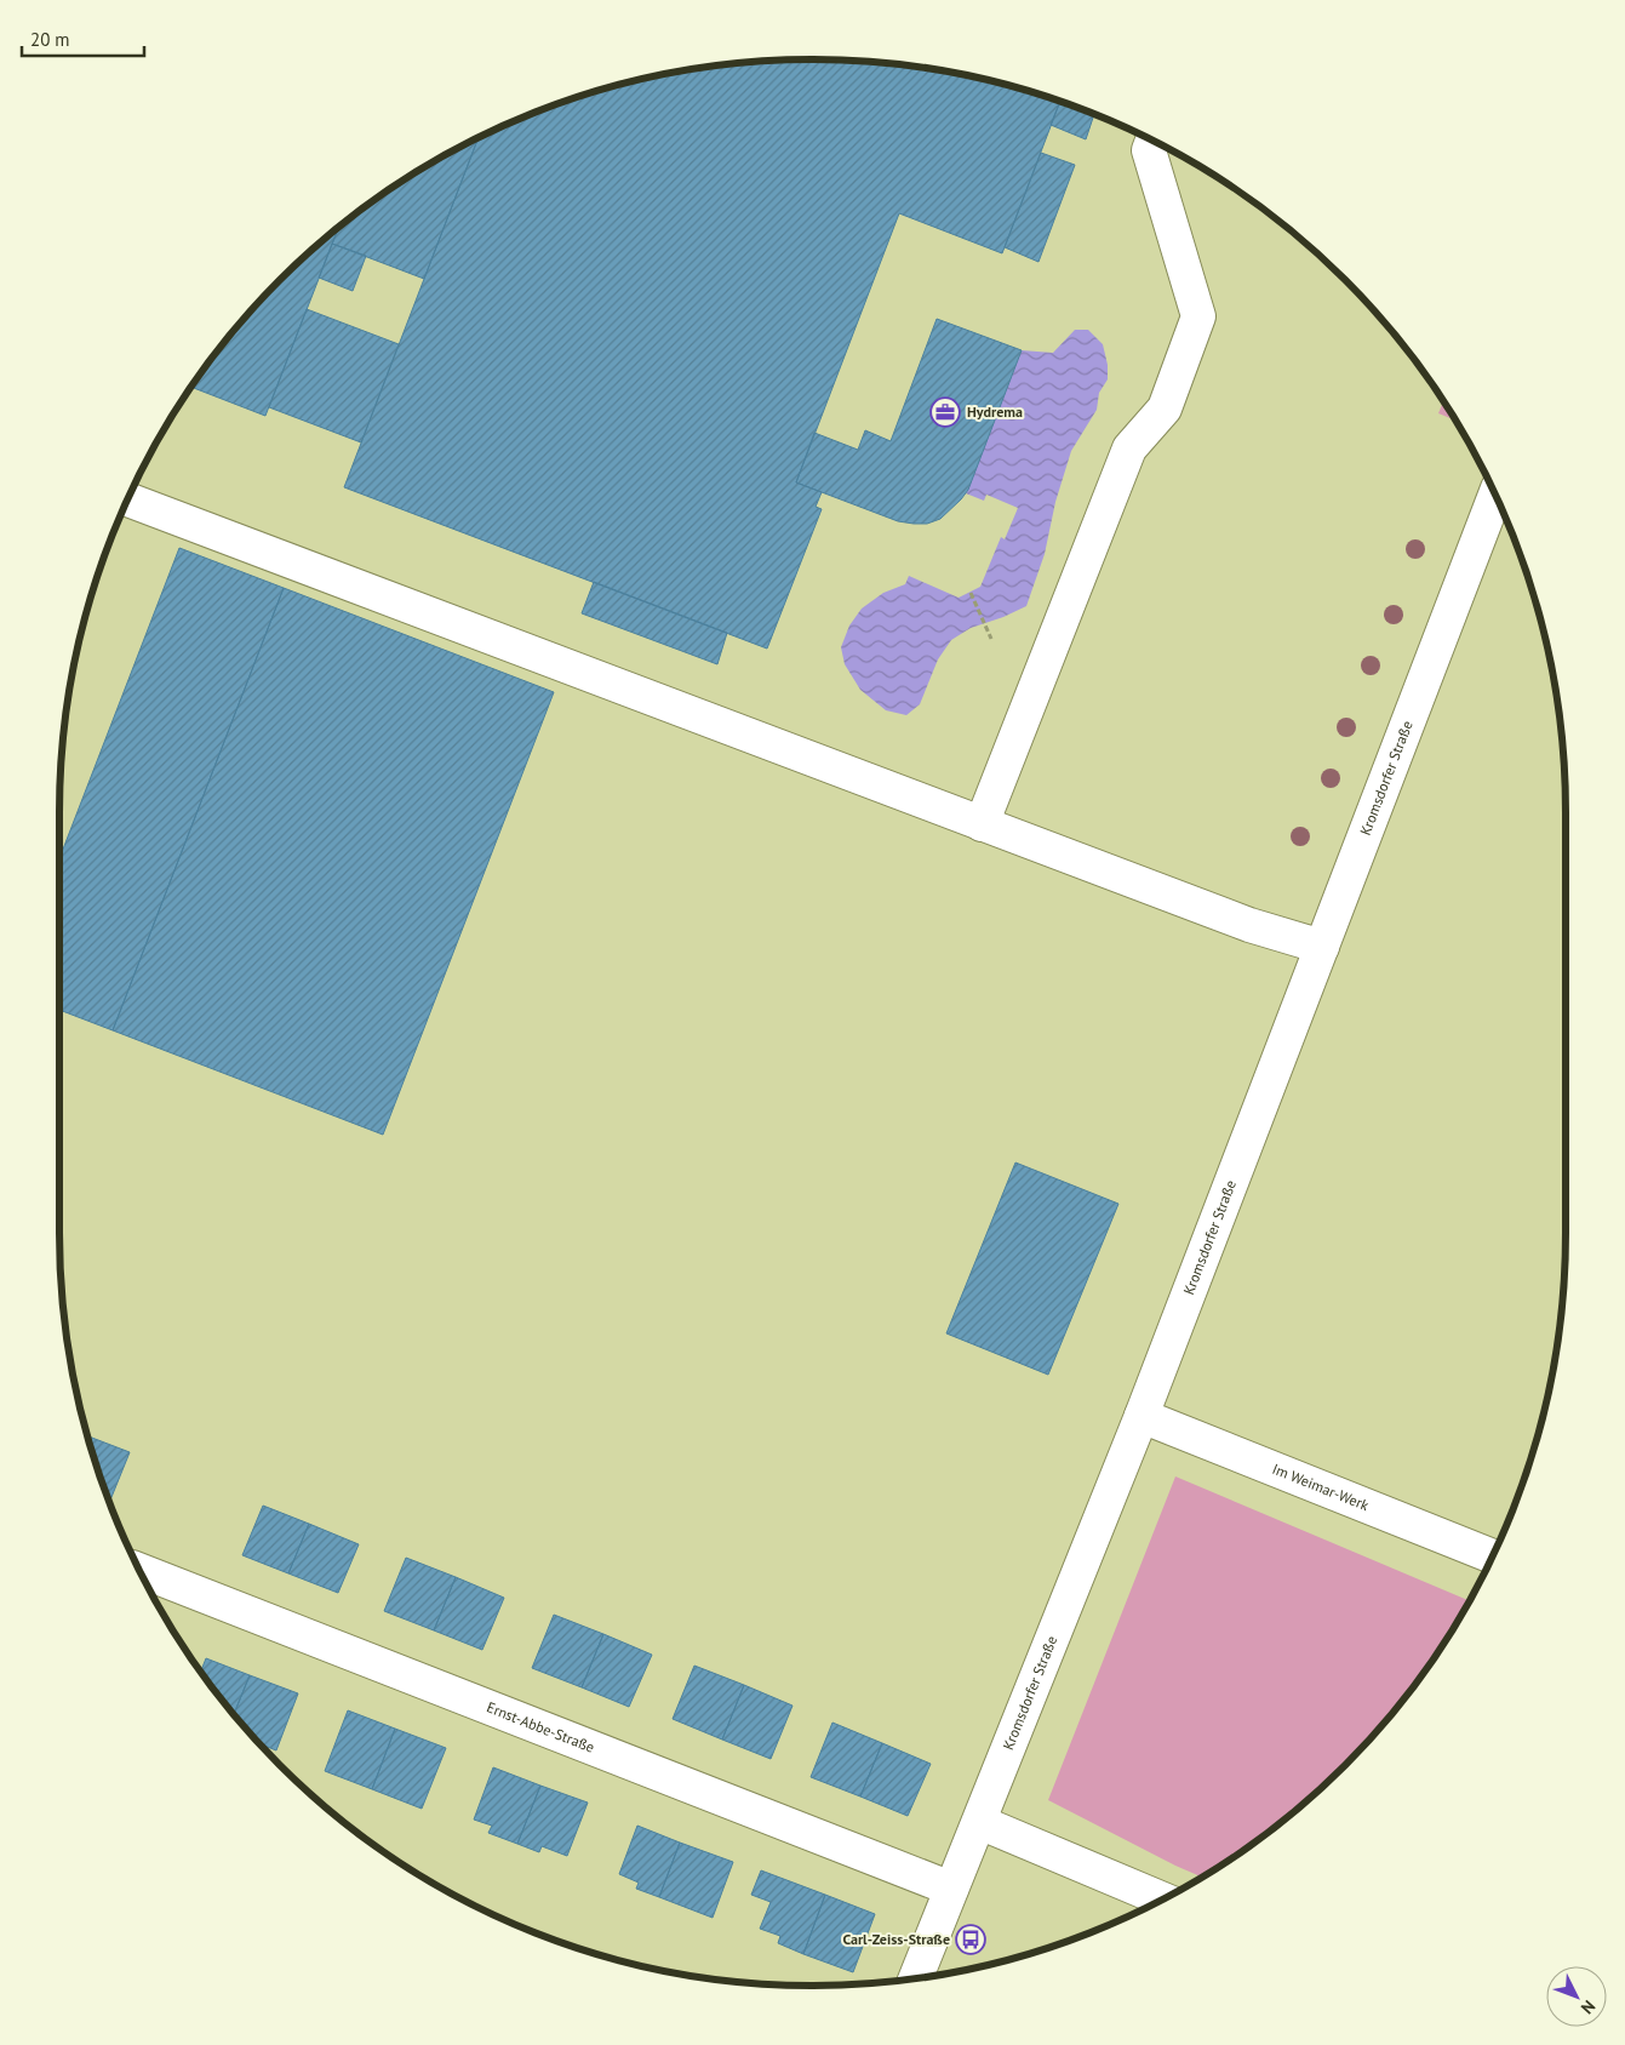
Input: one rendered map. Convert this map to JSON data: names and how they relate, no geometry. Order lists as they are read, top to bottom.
{
  "streets": {
    "street": ["Kromsdorfer Straße", "Im Weimar-Werk", "Ernst-Abbe-Straße"]
  },
  "crossings": [
    ["Kromsdorfer Straße", "Im Weimar-Werk"],
    ["Kromsdorfer Straße", "Ernst-Abbe-Straße"]
  ],
  "places": {
    "office": ["Hydrema"],
    "bus stop": ["Carl-Zeiss-Straße"]
  },
  "scale_bar": "20 m",
  "north": "bottom right"
}
